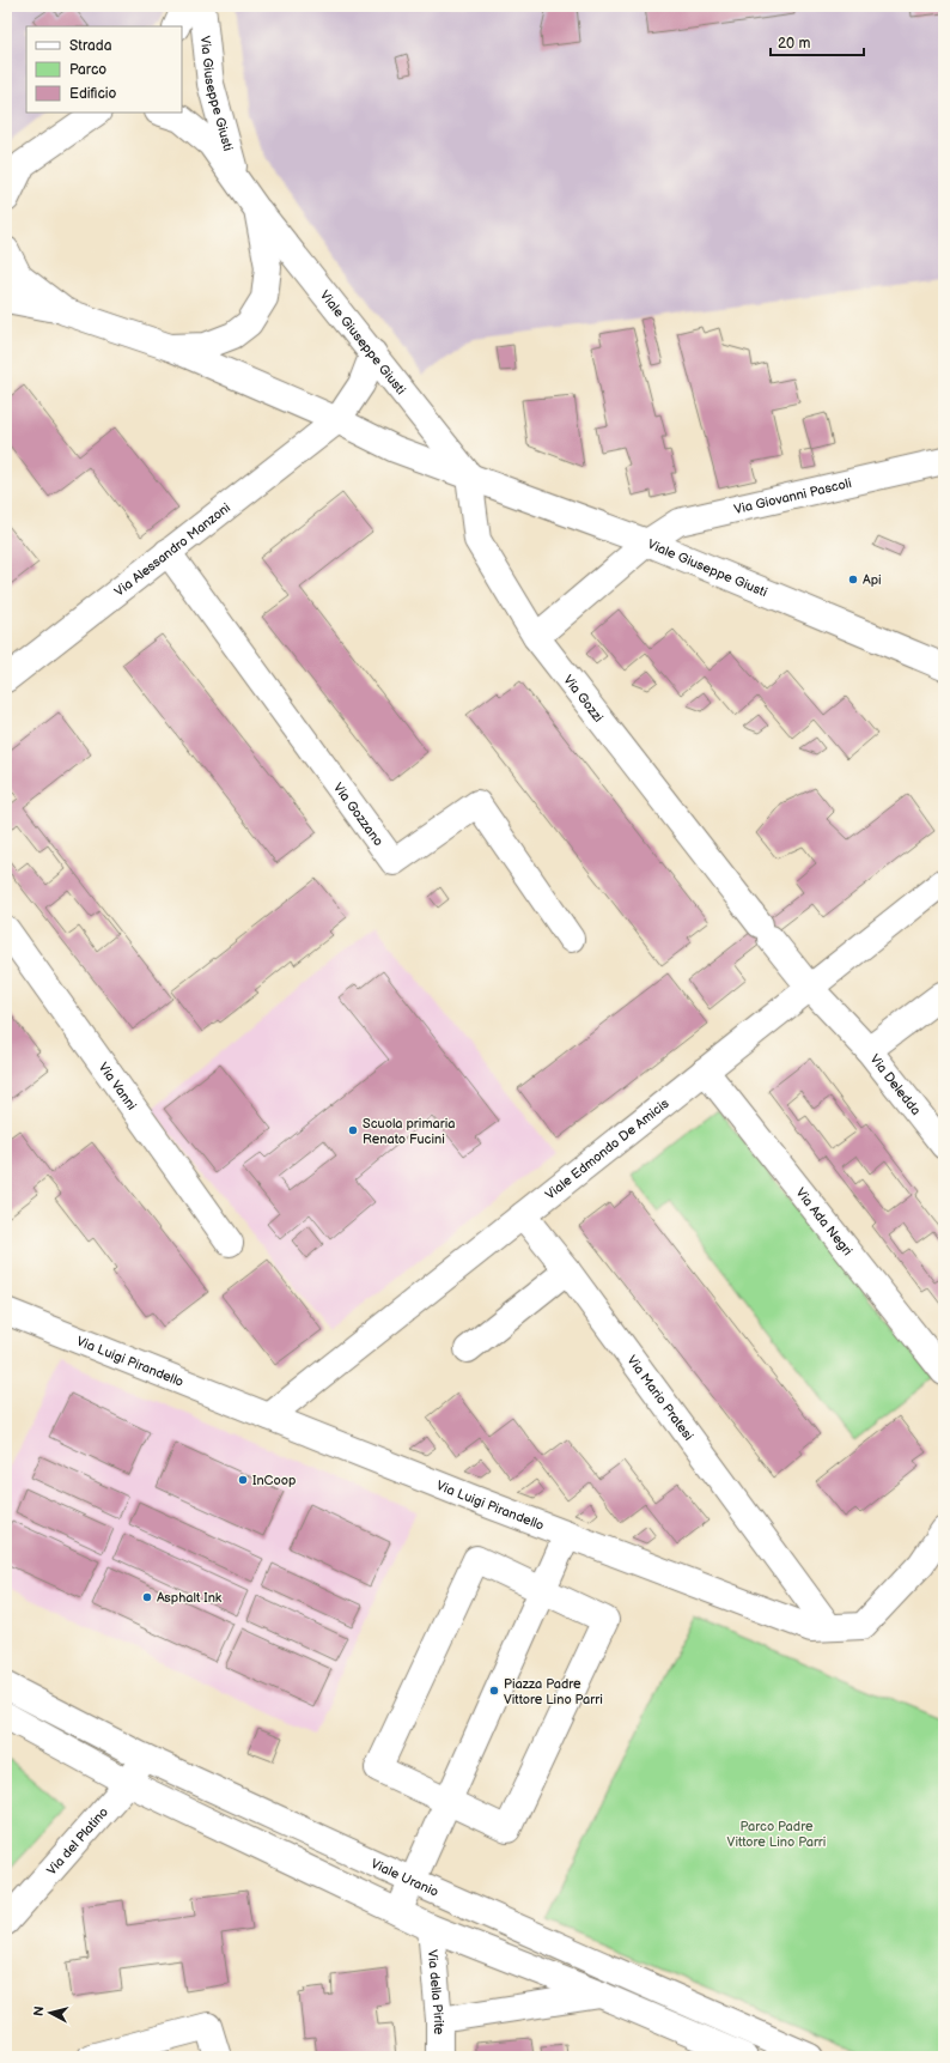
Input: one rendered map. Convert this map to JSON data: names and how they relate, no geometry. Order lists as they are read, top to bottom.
{
  "streets": {
    "street": [
      "Via Giuseppe Giusti",
      "Viale Giuseppe Giusti",
      "Via Giovanni Pascoli",
      "Via Alessandro Manzoni",
      "Via Gozzi",
      "Via Gozzano",
      "Via Deledda",
      "Via Vanni",
      "Viale Edmondo De Amicis",
      "Via Ada Negri",
      "Via Luigi Pirandello",
      "Via Mario Pratesi",
      "Via del Platino",
      "Viale Uranio",
      "Via della Pirite"
    ]
  },
  "crossings": [
    ["Via Giuseppe Giusti", "Viale Giuseppe Giusti"],
    ["Viale Giuseppe Giusti", "Via Giovanni Pascoli"],
    ["Viale Giuseppe Giusti", "Via Alessandro Manzoni"],
    ["Viale Giuseppe Giusti", "Via Gozzi"],
    ["Via Giovanni Pascoli", "Via Gozzi"],
    ["Via Alessandro Manzoni", "Via Gozzano"],
    ["Via Gozzi", "Via Deledda"],
    ["Via Gozzi", "Viale Edmondo De Amicis"],
    ["Viale Edmondo De Amicis", "Via Ada Negri"],
    ["Viale Edmondo De Amicis", "Via Luigi Pirandello"],
    ["Viale Edmondo De Amicis", "Via Mario Pratesi"],
    ["Via Luigi Pirandello", "Via Mario Pratesi"],
    ["Via del Platino", "Viale Uranio"]
  ],
  "parks": ["Parco Padre Vittore Lino Parri"],
  "places": [
    "Api",
    "Scuola primaria Renato Fucini",
    "InCoop",
    "Asphalt Ink",
    "Piazza Padre Vittore Lino Parri"
  ],
  "legend": ["Strada", "Parco", "Edificio"],
  "scale_bar": "20 m",
  "north": "left"
}
